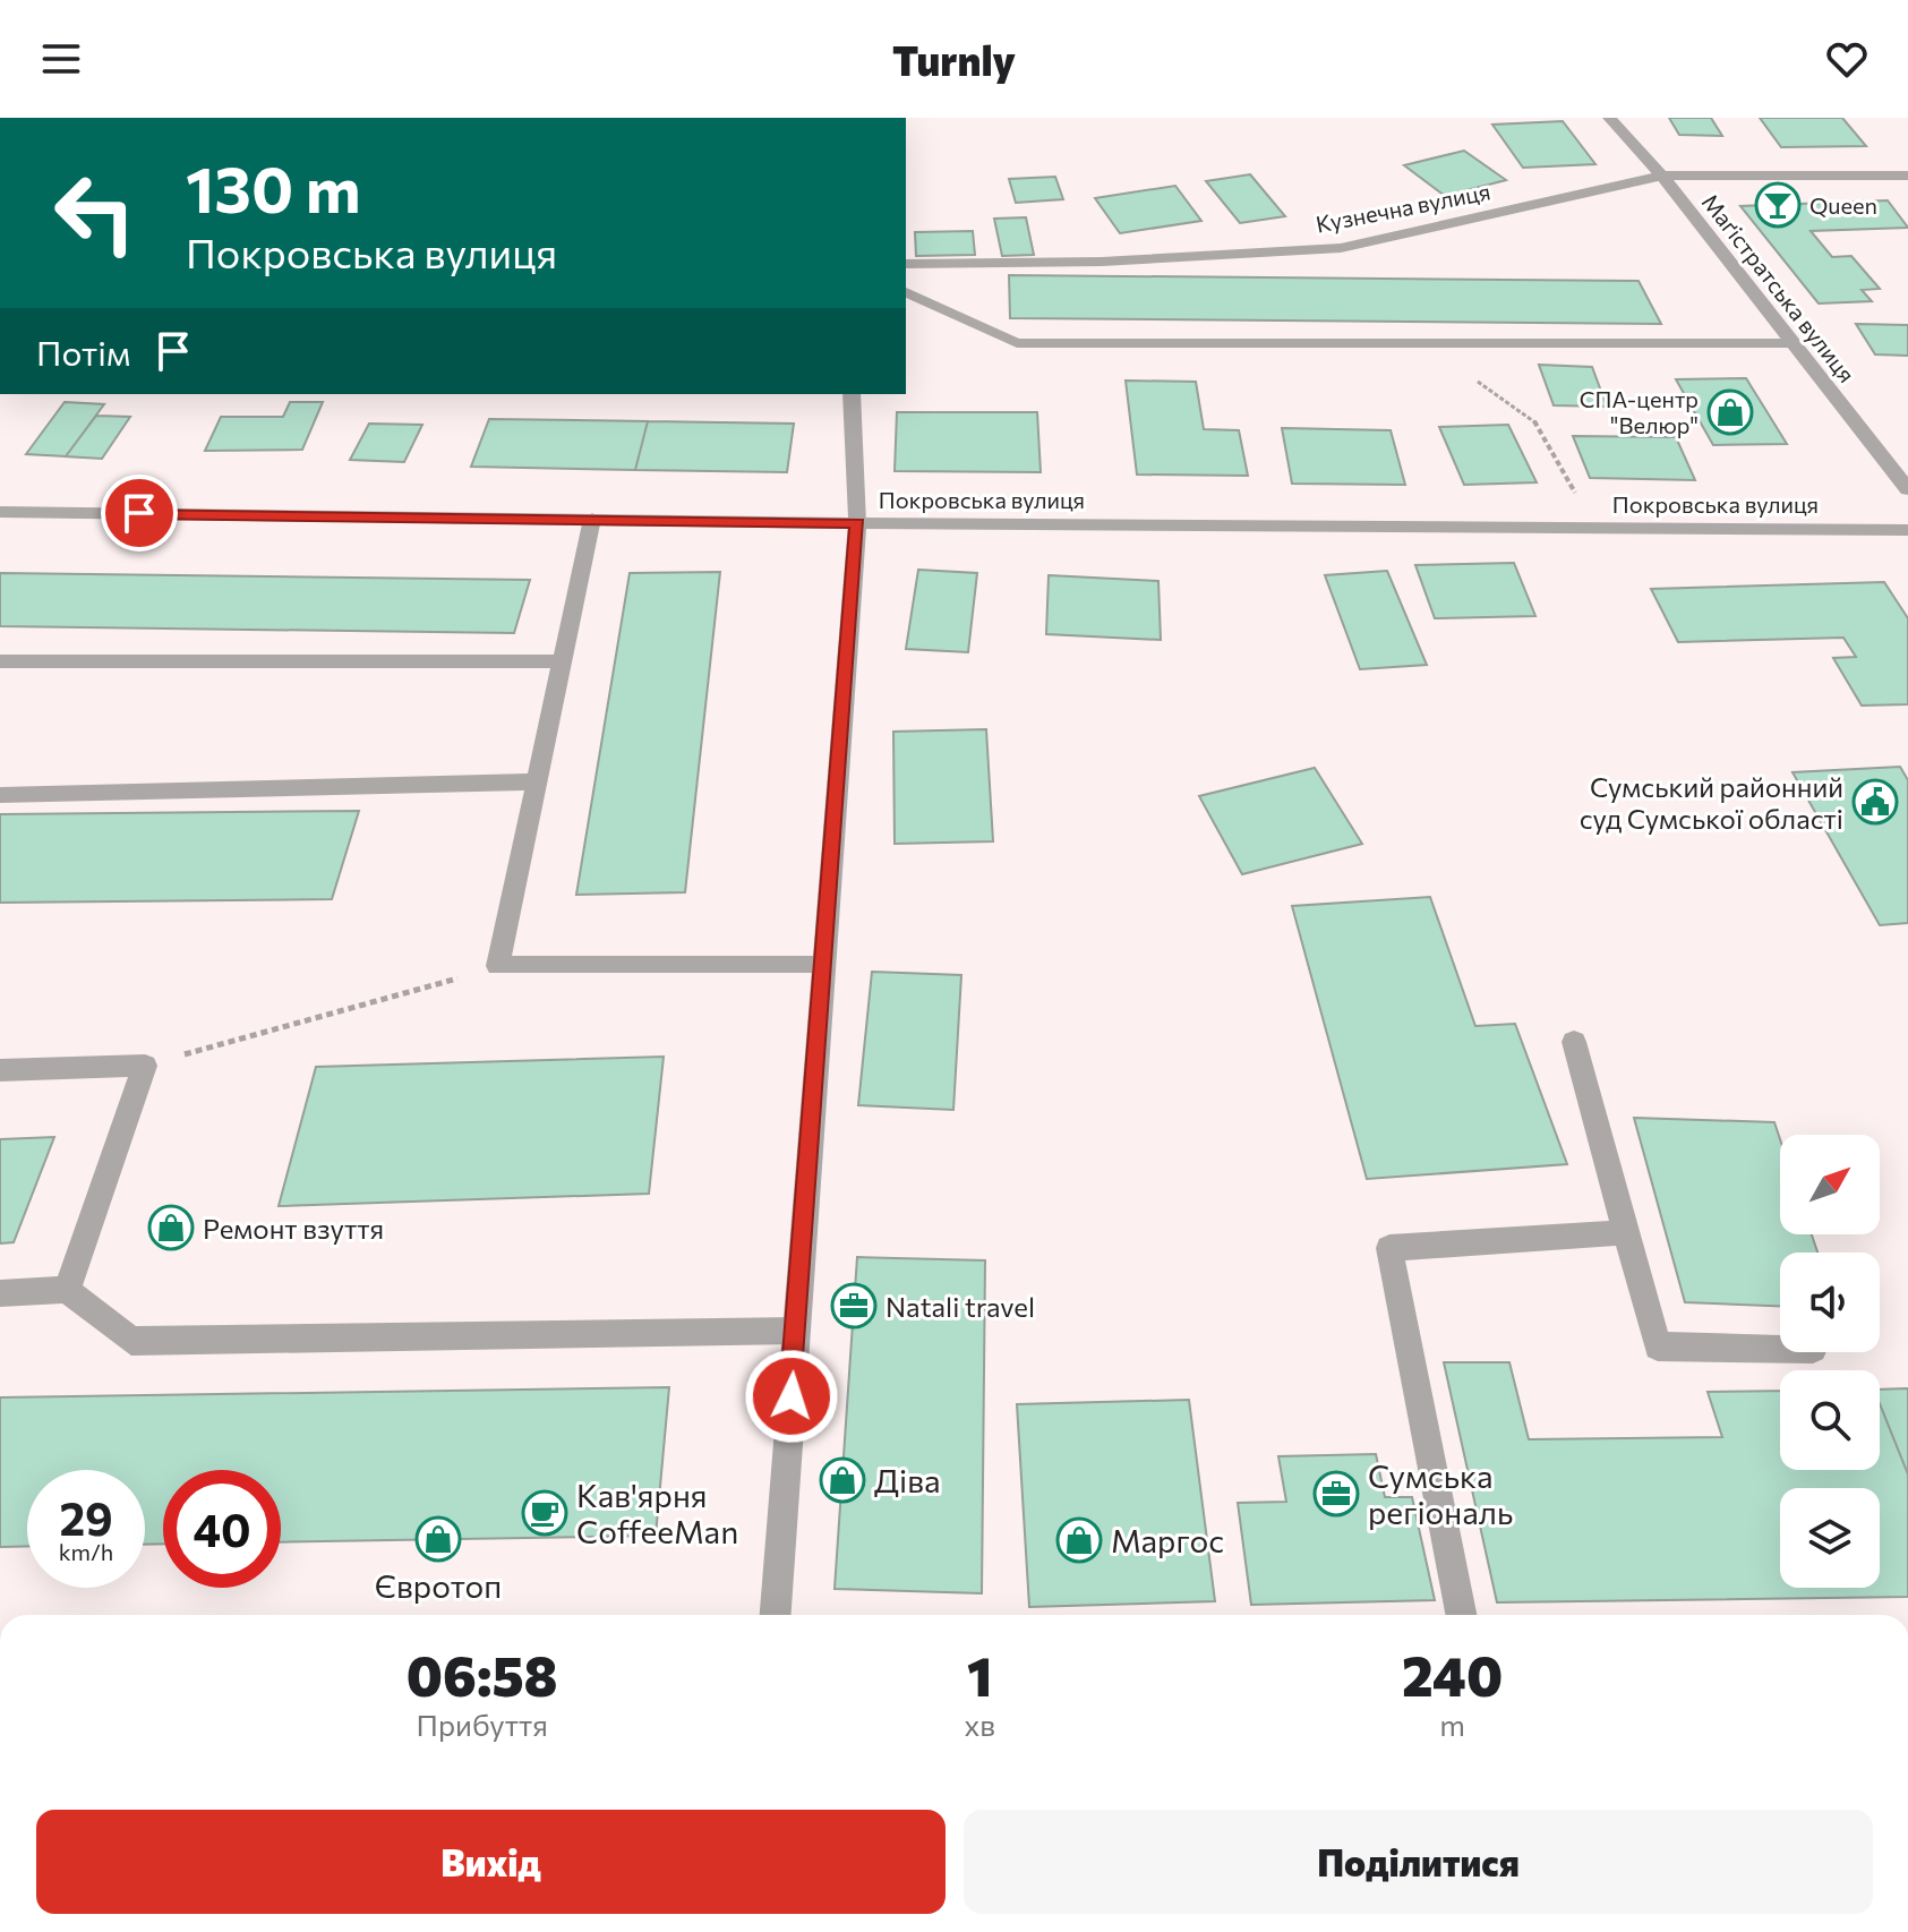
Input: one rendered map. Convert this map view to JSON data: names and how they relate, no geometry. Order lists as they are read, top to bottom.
{
  "streets": {
    "street": ["Кузнечна вулиця", "Маґістратська вулиця", "Покровська вулиця"]
  },
  "crossings": [
    ["Кузнечна вулиця", "Маґістратська вулиця"]
  ],
  "places": {
    "bar": ["Queen"],
    "shop": [
      "СПА-центр \"Велюр\"",
      "Ремонт взуття",
      "Діва",
      "Євротоп",
      "Маргос"
    ],
    "public building": ["Сумський районний суд Сумської області"],
    "office": ["Natali travel", "Сумська регіональ"],
    "cafe": ["Кав'ярня CoffeeMan"]
  },
  "north": "top right",
  "page": {
    "header": "Turnly",
    "turn": ["130 m", "Покровська вулиця"],
    "then": "Потім",
    "speed": "29 km/h",
    "limit": "40",
    "eta": [
      "06:58",
      "Прибуття",
      "1",
      "хв",
      "240",
      "m"
    ],
    "buttons": ["Вихід", "Поділитися"]
  }
}
